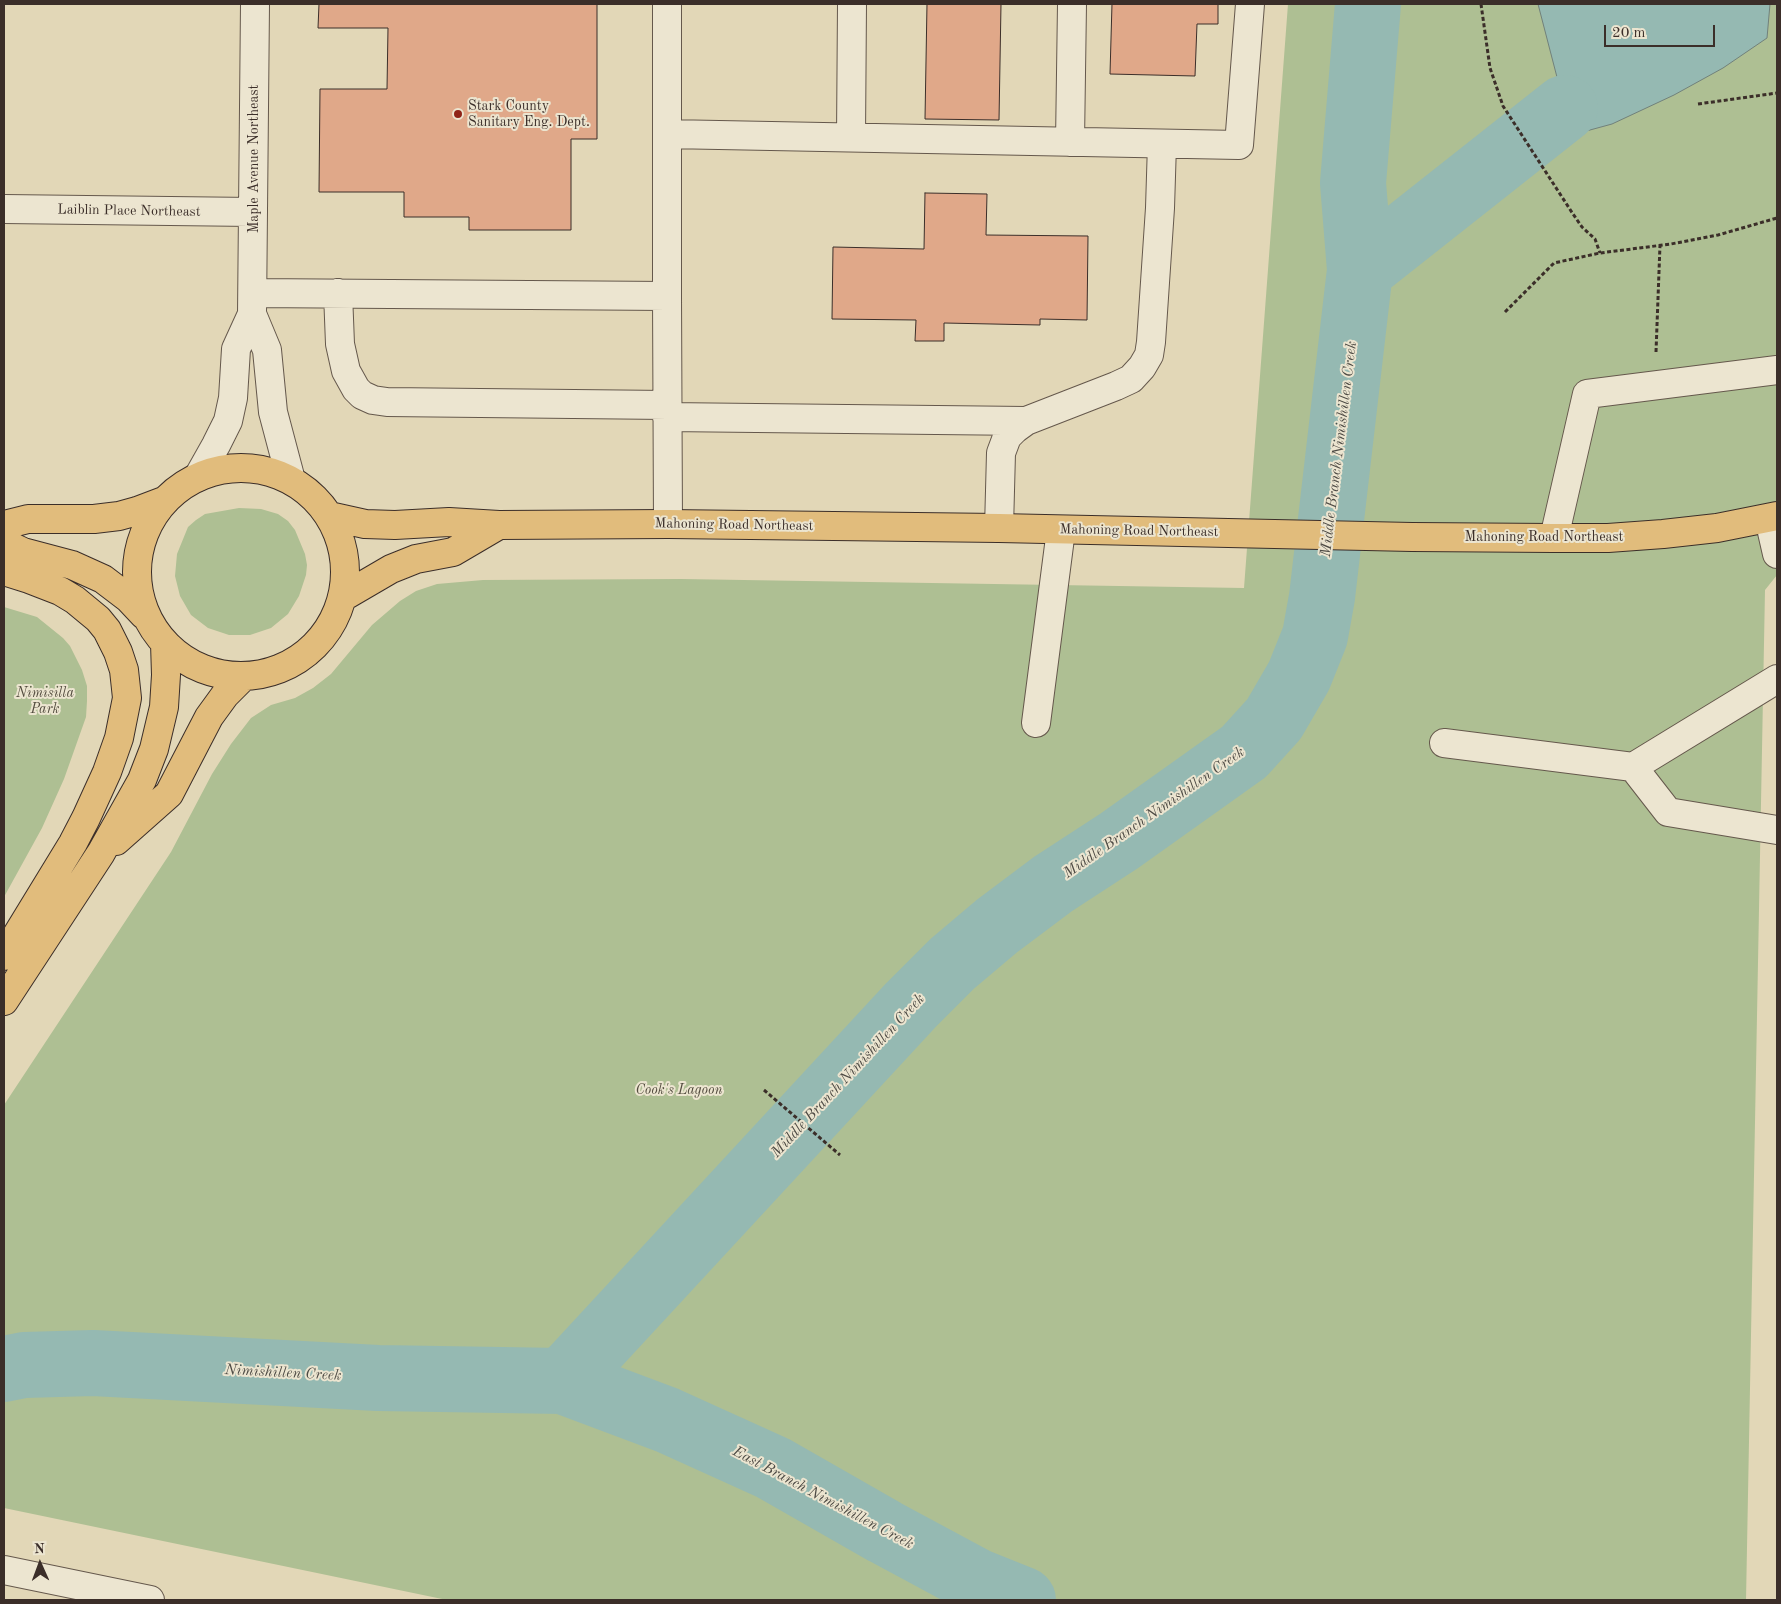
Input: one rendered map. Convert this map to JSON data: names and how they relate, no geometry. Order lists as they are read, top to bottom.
{
  "streets": {
    "main road": ["Mahoning Road Northeast"],
    "street": ["Maple Avenue Northeast", "Laiblin Place Northeast"]
  },
  "crossings": [
    ["Maple Avenue Northeast", "Laiblin Place Northeast"]
  ],
  "water": ["Middle Branch Nimishillen Creek", "Nimishillen Creek", "East Branch Nimishillen Creek"],
  "parks": ["Nimisilla Park", "Cook's Lagoon"],
  "places": ["Stark County Sanitary Eng. Dept."],
  "scale_bar": "20 m",
  "north": "top"
}
